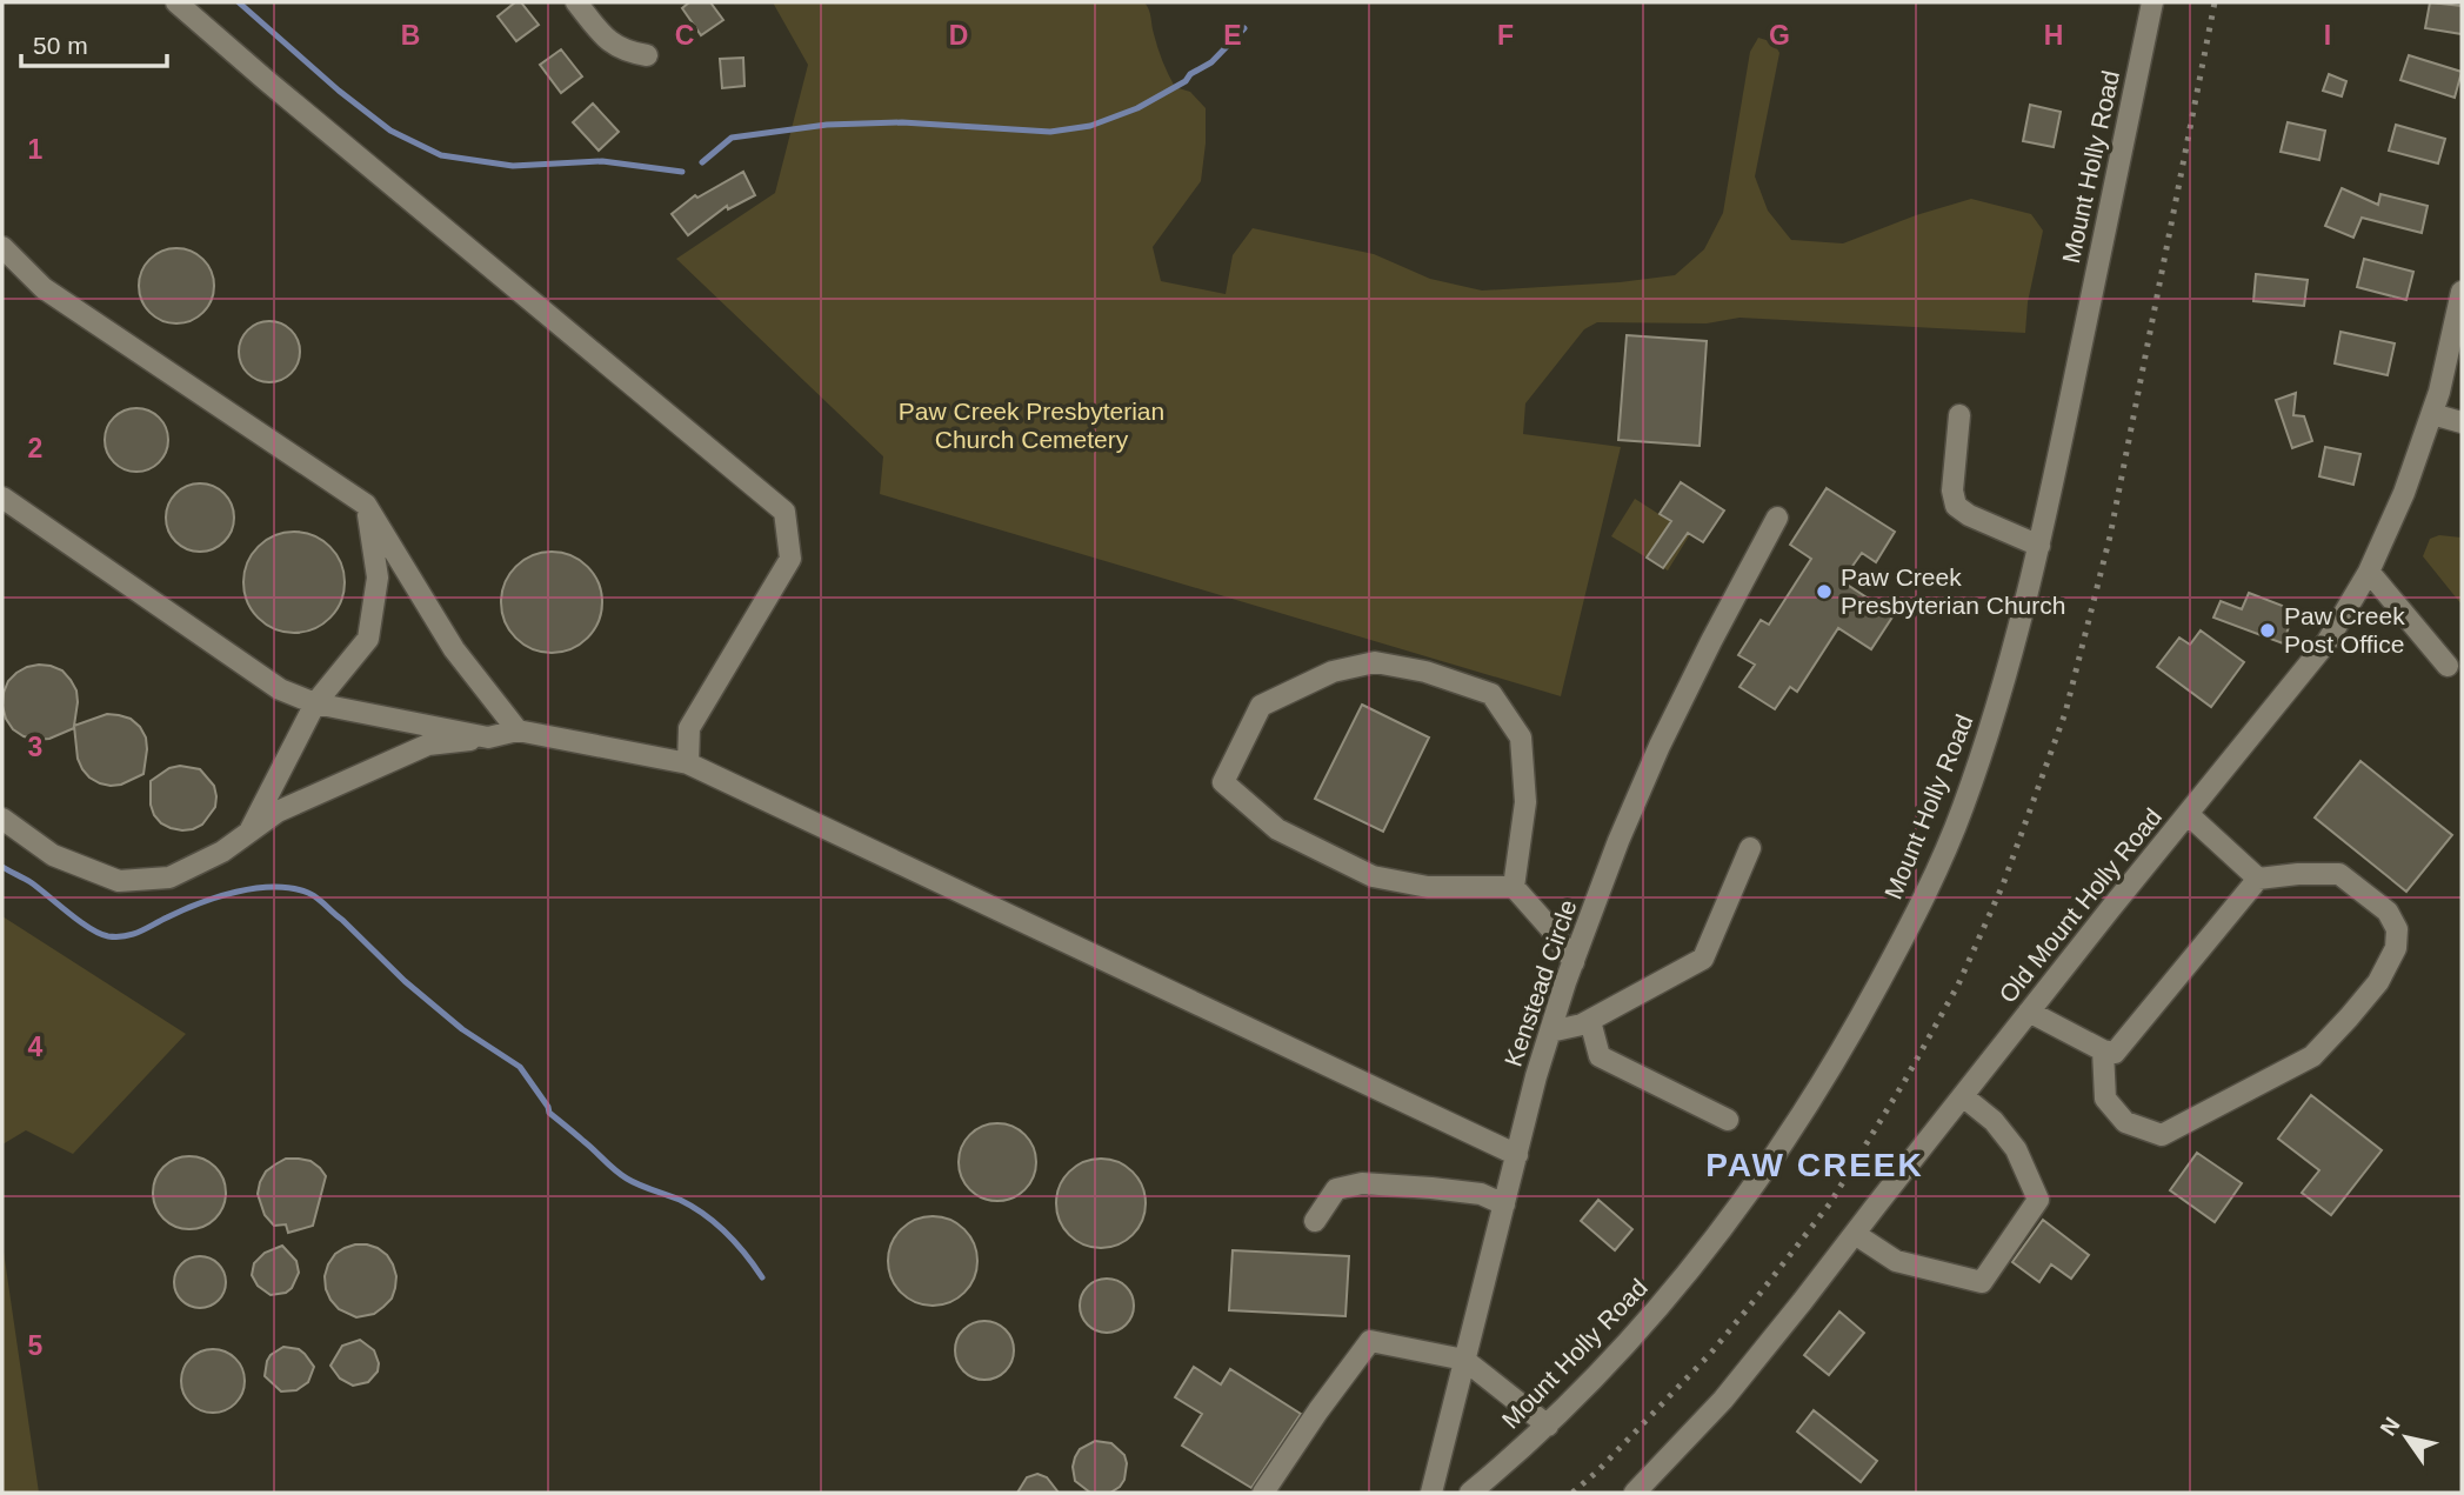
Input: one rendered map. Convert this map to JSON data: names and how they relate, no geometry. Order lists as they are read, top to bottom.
{
  "streets": {
    "street": ["Mount Holly Road", "Old Mount Holly Road", "Kenstead Circle"]
  },
  "districts": ["PAW CREEK"],
  "parks": ["Paw Creek Presbyterian Church Cemetery"],
  "places": ["Paw Creek Presbyterian Church", "Paw Creek Post Office"],
  "scale_bar": "50 m",
  "north": "top left",
  "grid": {
    "columns": [
      "B",
      "C",
      "D",
      "E",
      "F",
      "G",
      "H",
      "I"
    ],
    "rows": [
      "1",
      "2",
      "3",
      "4",
      "5"
    ]
  }
}
